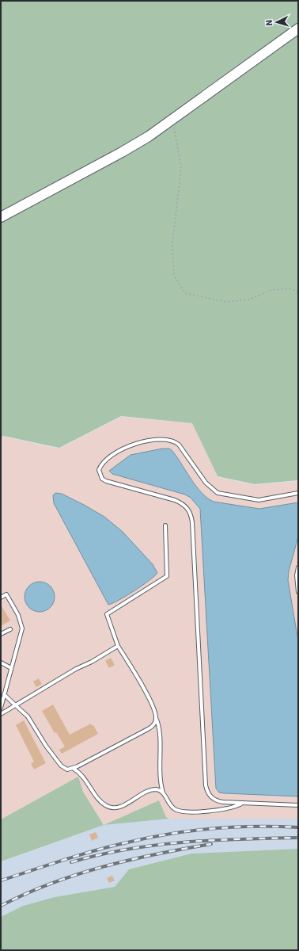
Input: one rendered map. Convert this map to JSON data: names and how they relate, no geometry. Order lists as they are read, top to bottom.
{
  "north": "left"
}
